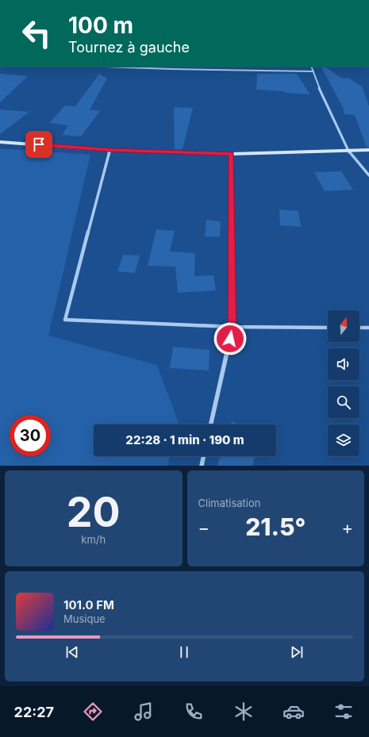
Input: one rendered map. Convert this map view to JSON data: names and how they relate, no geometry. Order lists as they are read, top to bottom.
{
  "north": "top",
  "page": {
    "turn": ["100 m", "Tournez à gauche"],
    "limit": "30",
    "trip": "22:28 · 1 min · 190 m",
    "tile": [
      ["20", "km/h"],
      "Climatisation"
    ],
    "heat": ["−", "21.5°", "+"],
    "song": ["101.0 FM", "Musique"],
    "tabs": "22:27"
  }
}
